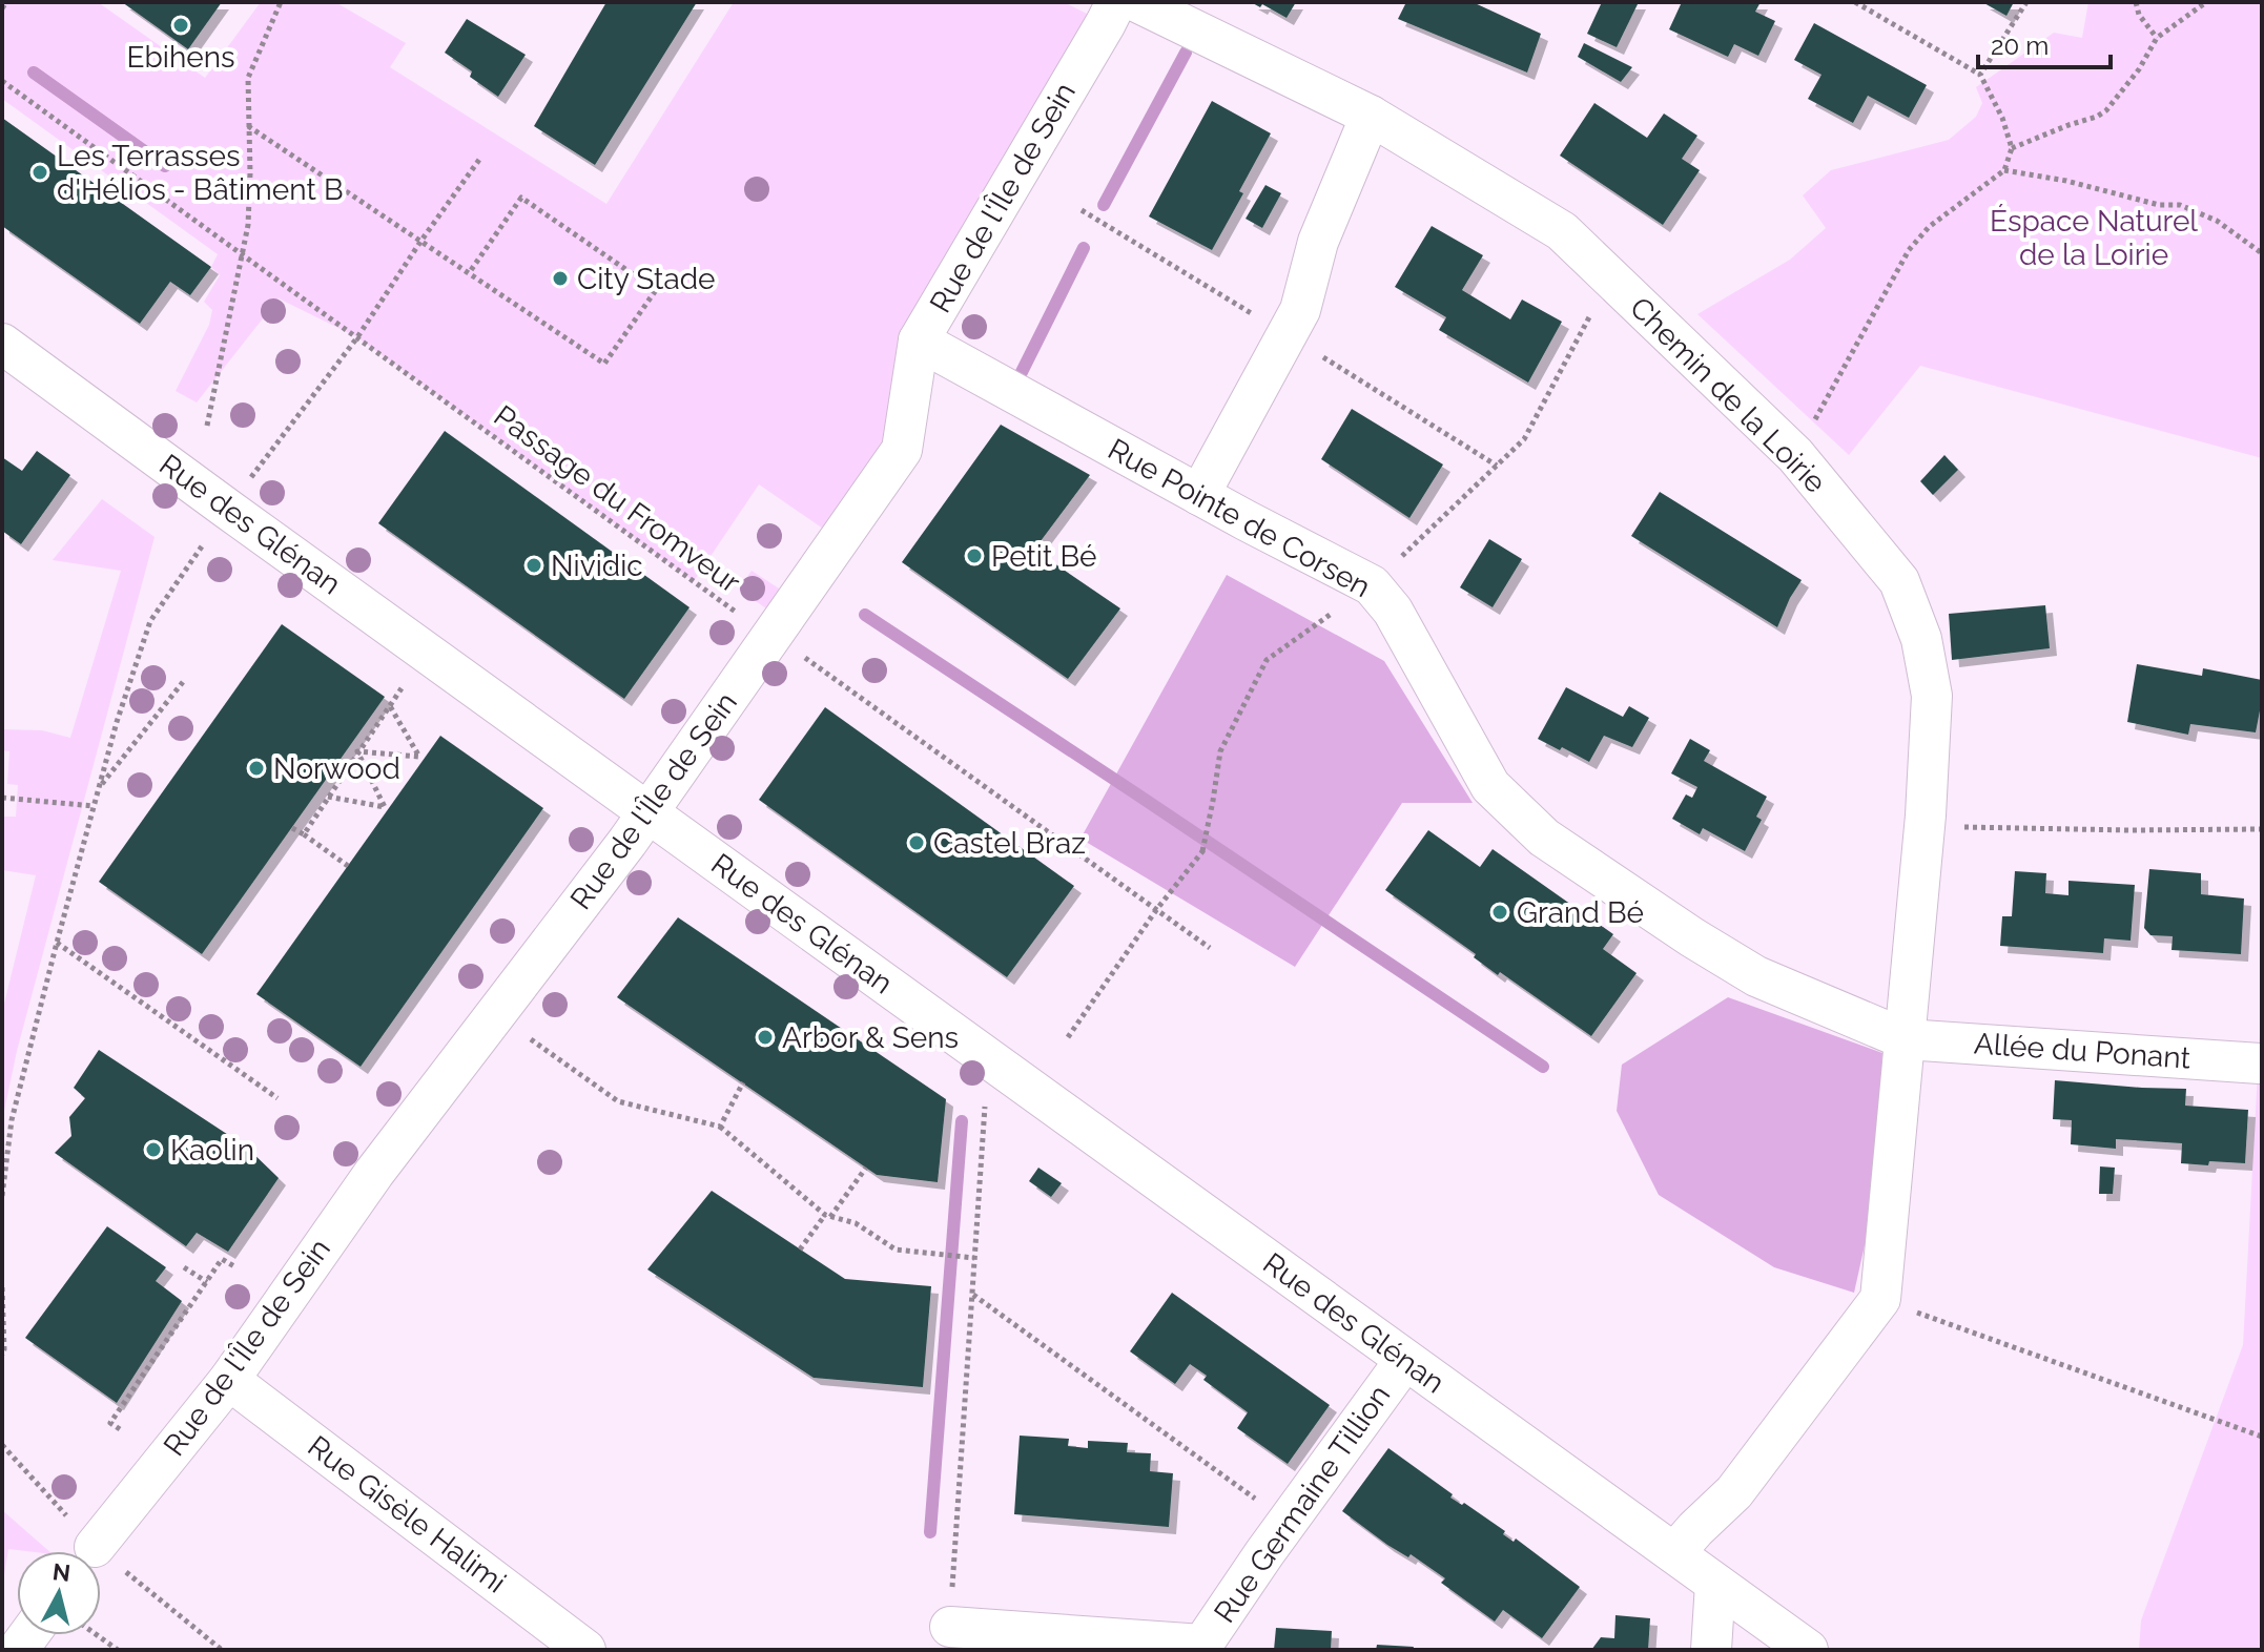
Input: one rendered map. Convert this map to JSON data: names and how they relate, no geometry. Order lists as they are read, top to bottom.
{
  "streets": {
    "street": [
      "Rue de l'Île de Sein",
      "Chemin de la Loirie",
      "Rue Pointe de Corsen",
      "Rue des Glénan",
      "Allée du Ponant",
      "Rue Germaine Tillion",
      "Rue Gisèle Halimi"
    ],
    "path": ["Passage du Fromveur"]
  },
  "crossings": [
    ["Rue de l'Île de Sein", "Passage du Fromveur"],
    ["Rue de l'Île de Sein", "Rue Pointe de Corsen"],
    ["Rue de l'Île de Sein", "Rue des Glénan"],
    ["Rue de l'Île de Sein", "Rue Gisèle Halimi"],
    ["Chemin de la Loirie", "Rue Pointe de Corsen"],
    ["Chemin de la Loirie", "Allée du Ponant"],
    ["Rue Pointe de Corsen", "Allée du Ponant"],
    ["Rue des Glénan", "Rue Germaine Tillion"]
  ],
  "parks": ["Éspace Naturel de la Loirie"],
  "places": [
    "Ebihens",
    "Les Terrasses d'Hélios - Bâtiment B",
    "City Stade",
    "Petit Bé",
    "Nividic",
    "Norwood",
    "Castel Braz",
    "Grand Bé",
    "Arbor & Sens",
    "Kaolin"
  ],
  "scale_bar": "20 m",
  "north": "top"
}
